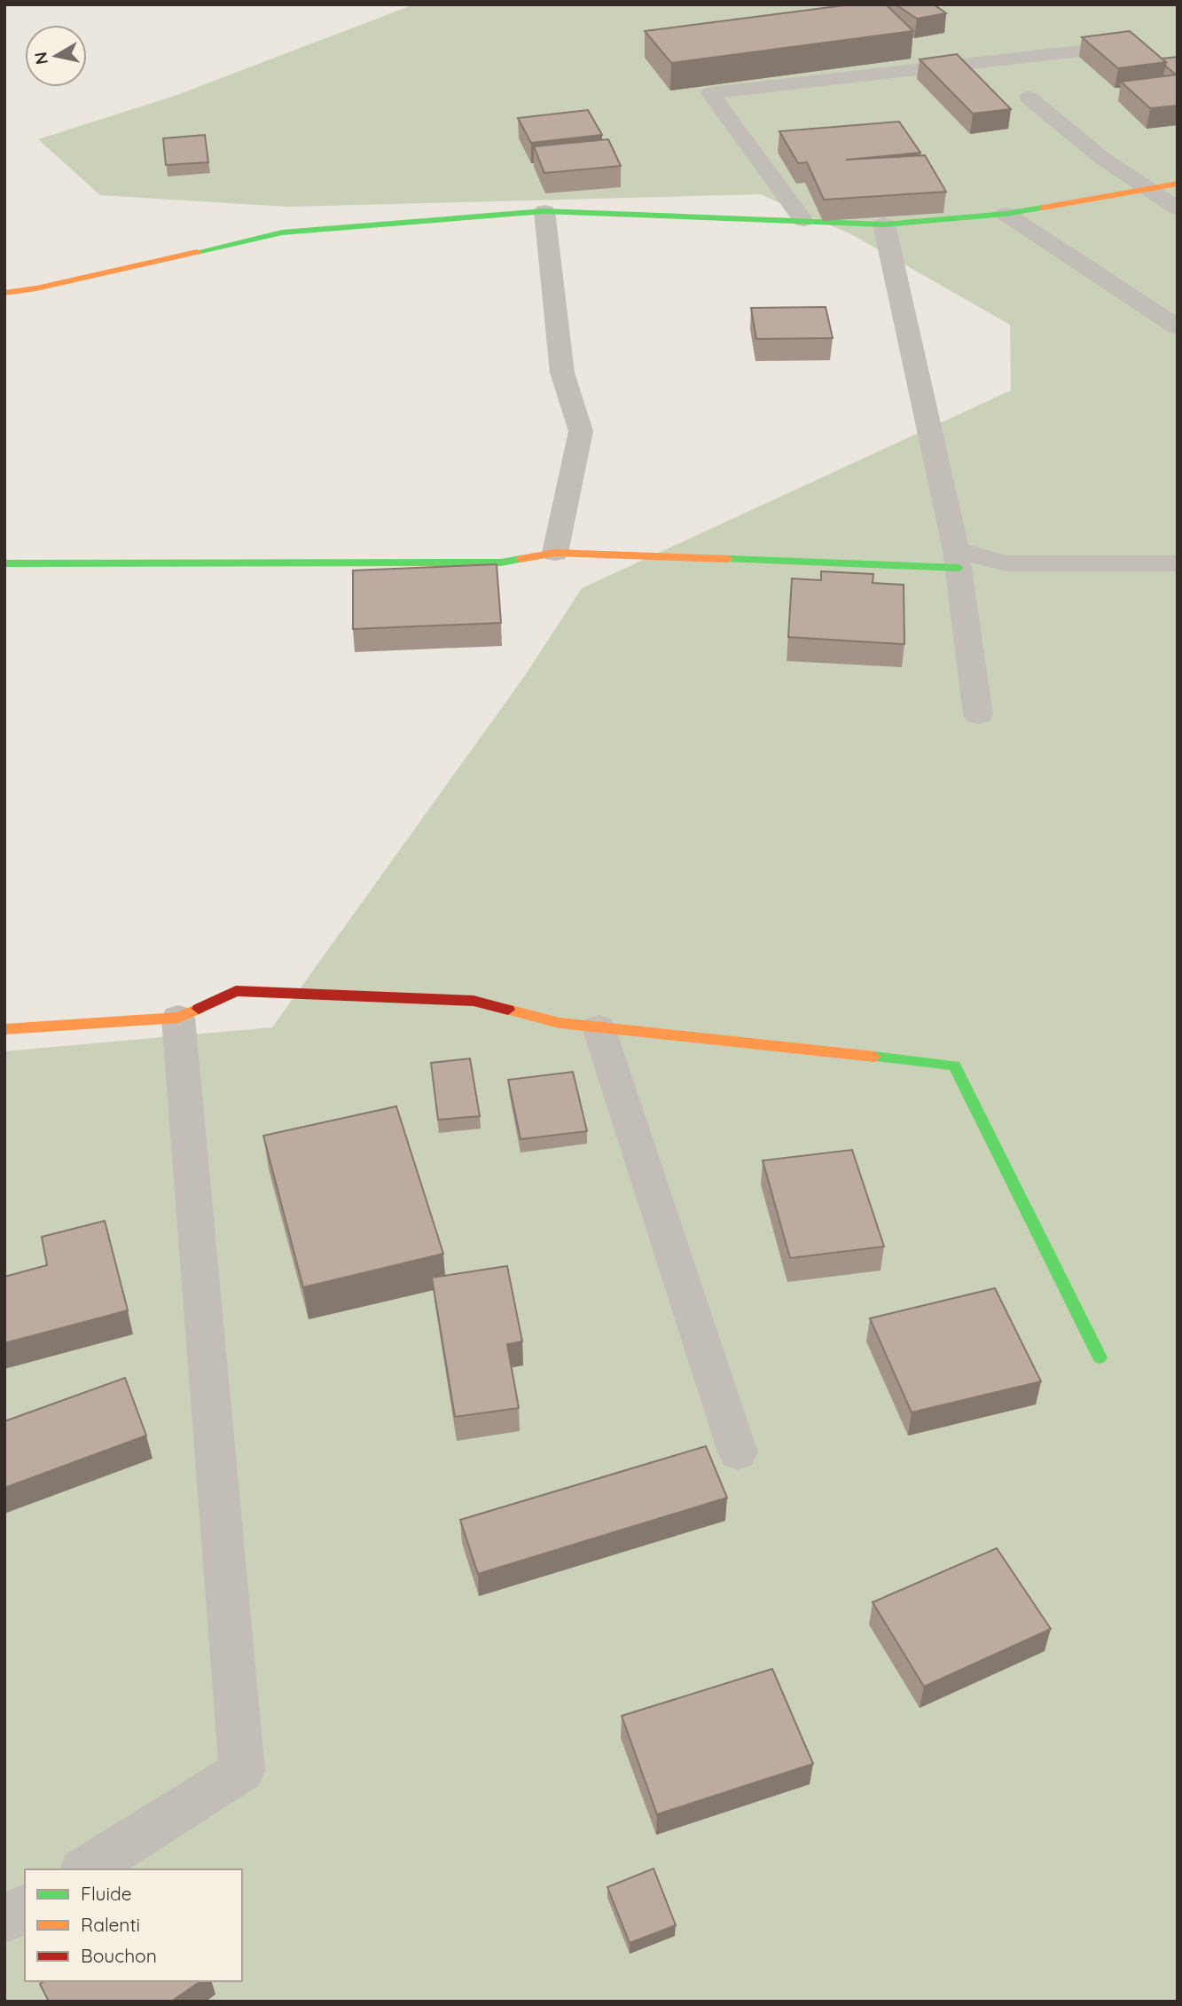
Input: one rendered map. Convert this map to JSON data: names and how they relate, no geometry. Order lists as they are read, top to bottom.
{
  "legend": ["Fluide", "Ralenti", "Bouchon"],
  "north": "left"
}
